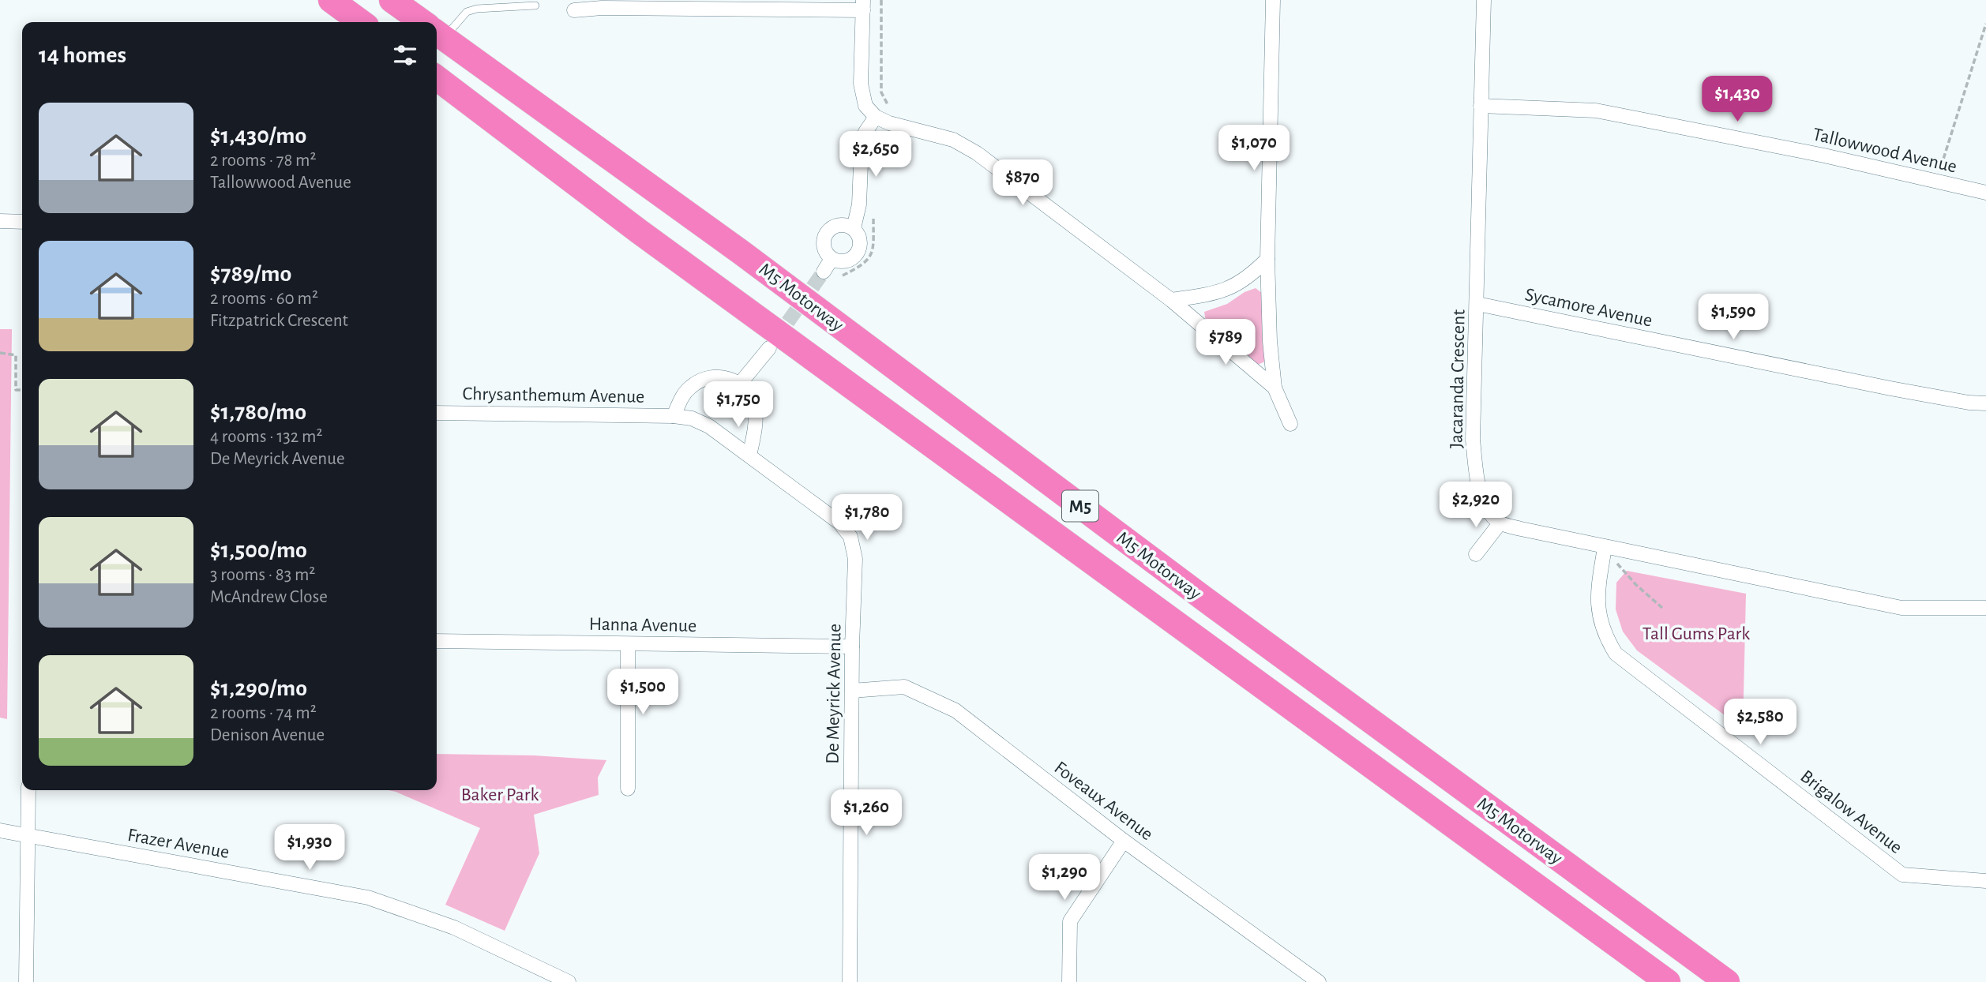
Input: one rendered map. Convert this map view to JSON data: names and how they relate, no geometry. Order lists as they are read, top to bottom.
{
  "streets": {
    "highway": ["M5 Motorway", "M5"],
    "street": [
      "Tallowwood Avenue",
      "Sycamore Avenue",
      "Jacaranda Crescent",
      "Chrysanthemum Avenue",
      "Hanna Avenue",
      "De Meyrick Avenue",
      "Foveaux Avenue",
      "Brigalow Avenue",
      "Frazer Avenue"
    ]
  },
  "crossings": [
    ["Tallowwood Avenue", "Jacaranda Crescent"],
    ["Sycamore Avenue", "Jacaranda Crescent"],
    ["Chrysanthemum Avenue", "De Meyrick Avenue"],
    ["Hanna Avenue", "De Meyrick Avenue"],
    ["De Meyrick Avenue", "Foveaux Avenue"]
  ],
  "parks": ["Tall Gums Park", "Baker Park"],
  "page": {
    "heading": "14 homes",
    "price": [
      "$1,430",
      "$1,070",
      "$2,650",
      "$870",
      "$1,590",
      "$789",
      "$1,750",
      "$2,920",
      "$1,780",
      "$1,500",
      "$2,580",
      "$1,260",
      "$1,930",
      "$1,290"
    ],
    "list": [
      {
        "name": "$1,430/mo",
        "note": "2 rooms · 78 m² · Tallowwood Avenue"
      },
      {
        "name": "$789/mo",
        "note": "2 rooms · 60 m² · Fitzpatrick Crescent"
      },
      {
        "name": "$1,780/mo",
        "note": "4 rooms · 132 m² · De Meyrick Avenue"
      },
      {
        "name": "$1,500/mo",
        "note": "3 rooms · 83 m² · McAndrew Close"
      },
      {
        "name": "$1,290/mo",
        "note": "2 rooms · 74 m² · Denison Avenue"
      }
    ]
  }
}
